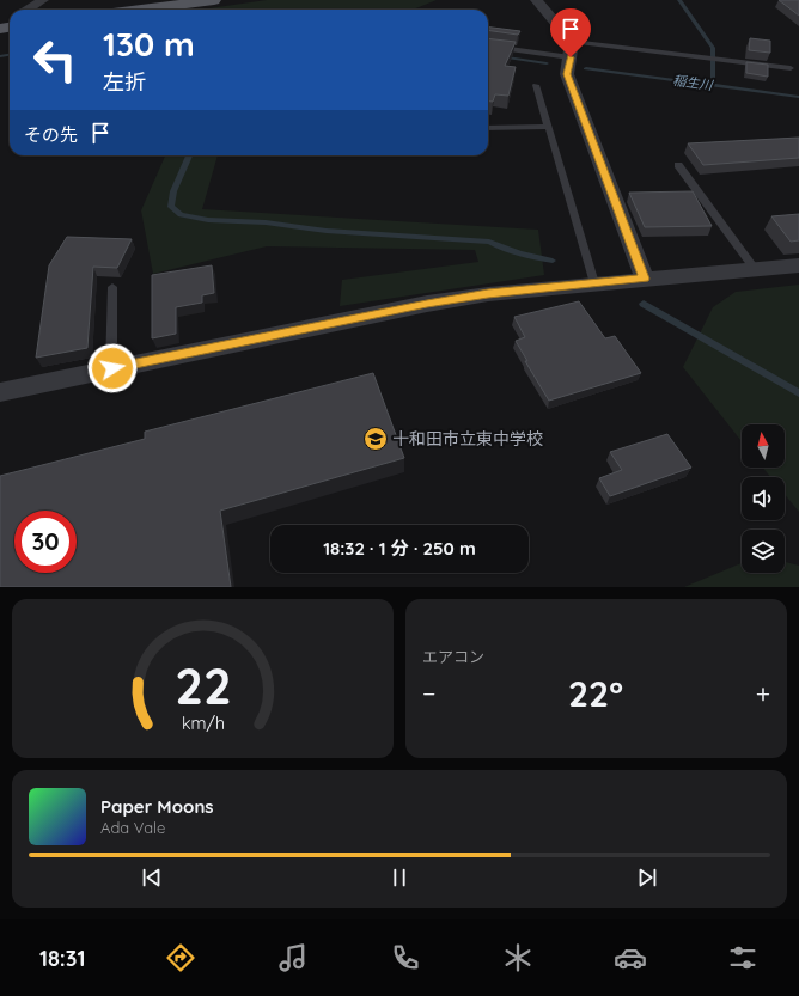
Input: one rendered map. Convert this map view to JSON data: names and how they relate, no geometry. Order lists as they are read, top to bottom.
{
  "water": ["稲生川"],
  "places": {
    "school or university": ["十和田市立東中学校"]
  },
  "north": "top",
  "page": {
    "turn": ["130 m", "左折"],
    "then": "その先",
    "limit": "30",
    "trip": "18:32 · 1 分 · 250 m",
    "tile": "エアコン",
    "heat": ["−", "22°", "+"],
    "song": ["Paper Moons", "Ada Vale"],
    "tabs": "18:31",
    "gauge": ["22", "km/h"]
  }
}
